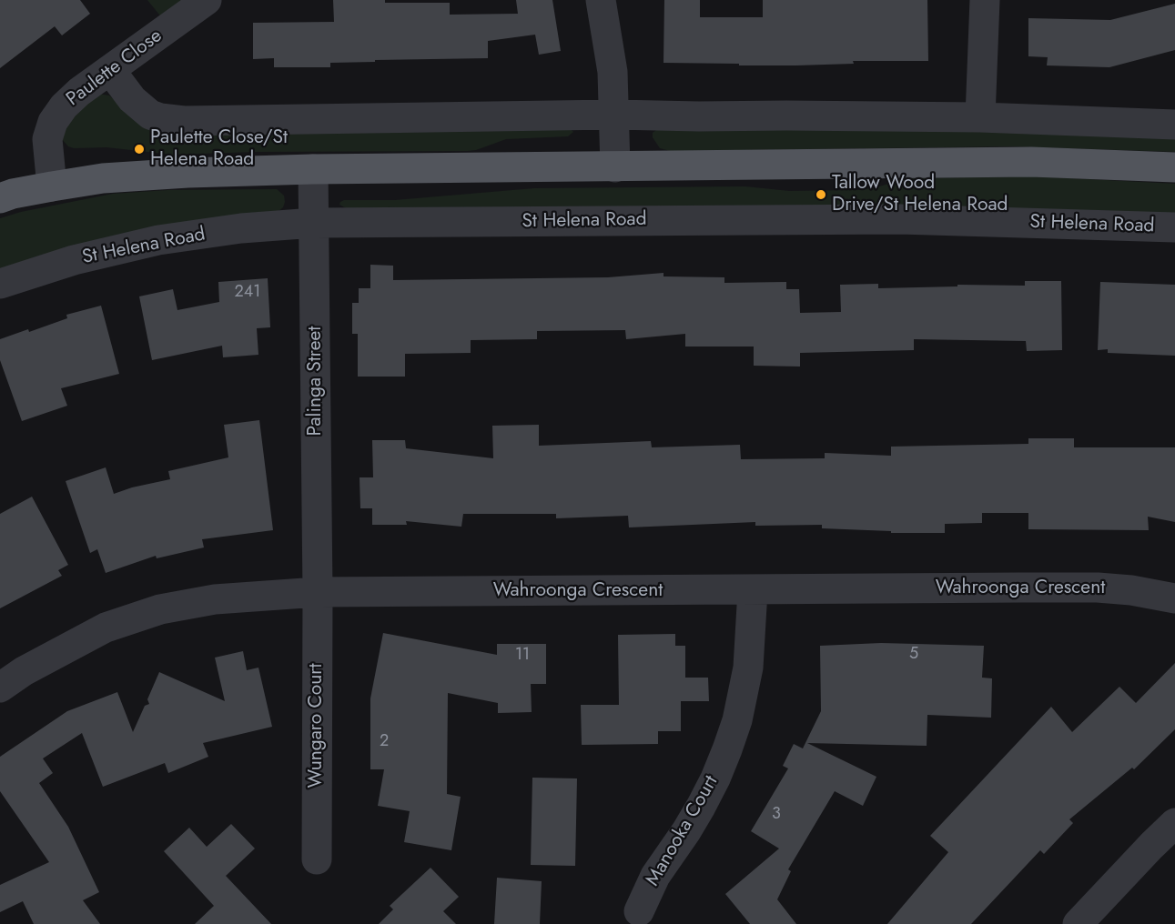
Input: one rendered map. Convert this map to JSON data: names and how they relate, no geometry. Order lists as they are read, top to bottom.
{
  "streets": {
    "street": [
      "Paulette Close",
      "St Helena Road",
      "Palinga Street",
      "Wahroonga Crescent",
      "Wungaro Court",
      "Manooka Court"
    ]
  },
  "crossings": [
    ["St Helena Road", "Palinga Street"],
    ["Palinga Street", "Wahroonga Crescent"],
    ["Palinga Street", "Wungaro Court"],
    ["Wahroonga Crescent", "Wungaro Court"],
    ["Wahroonga Crescent", "Manooka Court"]
  ],
  "places": ["Paulette Close/St Helena Road", "Tallow Wood Drive/St Helena Road"],
  "house_numbers": [
    "241",
    "5",
    "11",
    "2",
    "3"
  ]
}
